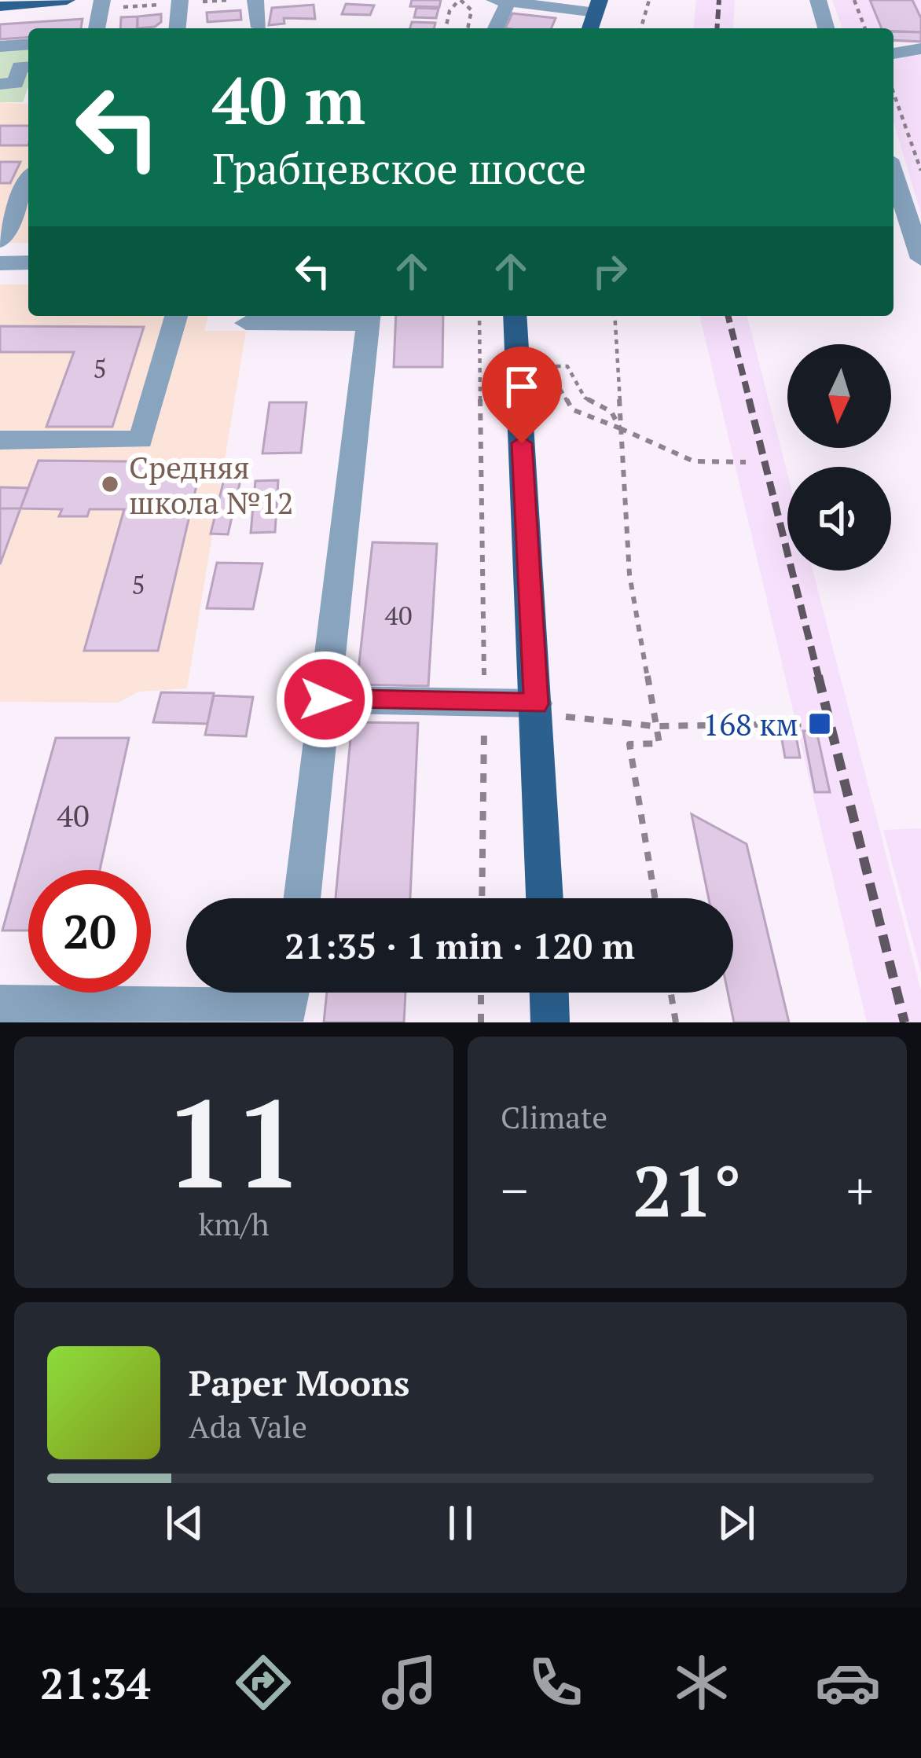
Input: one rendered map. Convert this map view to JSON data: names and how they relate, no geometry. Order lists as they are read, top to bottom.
{
  "places": {
    "other": ["Средняя школа №12"],
    "transit": ["168 км"]
  },
  "house_numbers": [
    "5",
    "5",
    "40",
    "40"
  ],
  "north": "bottom",
  "page": {
    "turn": ["40 m", "Грабцевское шоссе"],
    "limit": "20",
    "trip": "21:35 · 1 min · 120 m",
    "tile": [
      ["11", "km/h"],
      "Climate"
    ],
    "heat": ["−", "21°", "+"],
    "song": ["Paper Moons", "Ada Vale"],
    "tabs": "21:34"
  }
}
